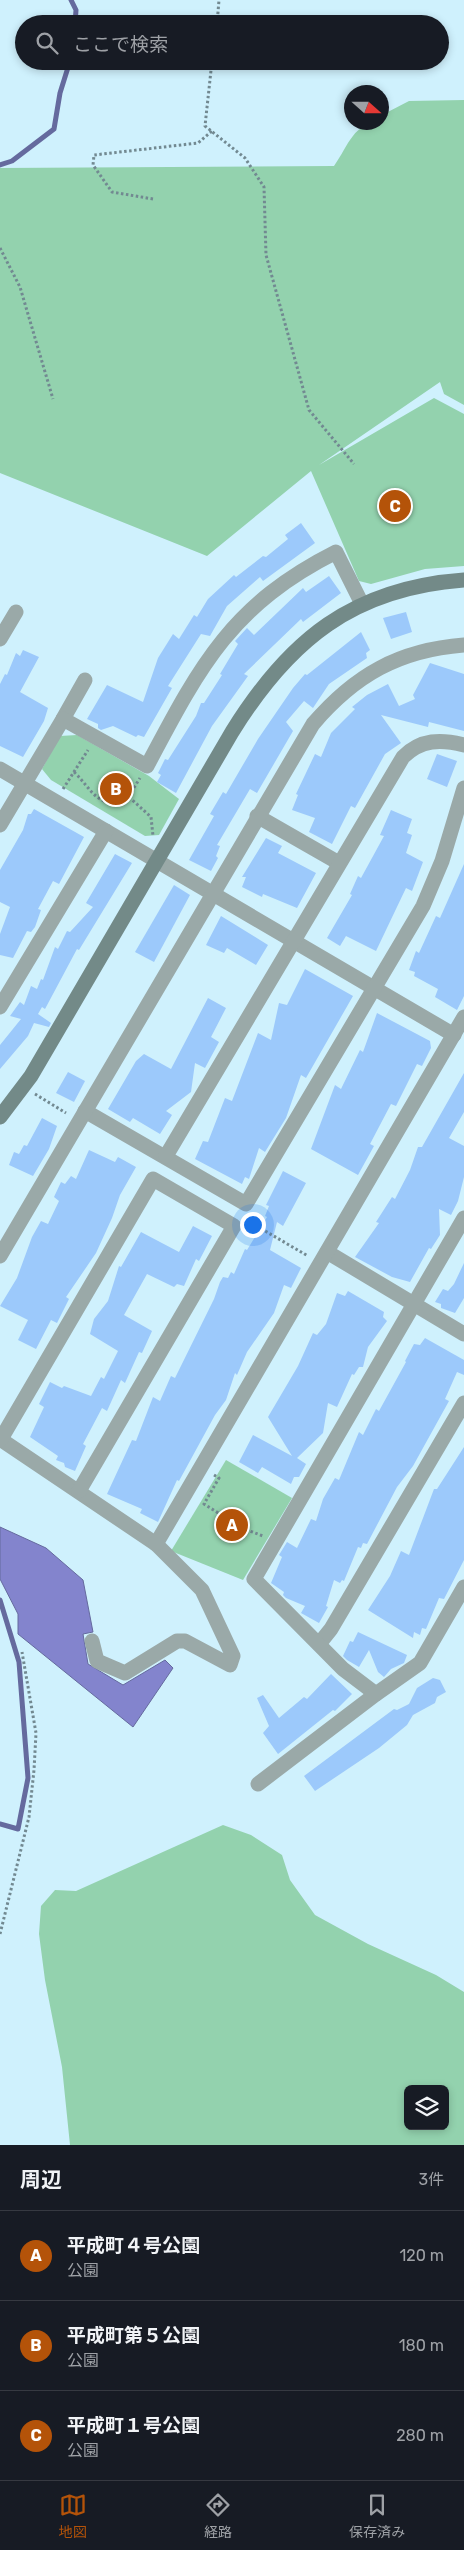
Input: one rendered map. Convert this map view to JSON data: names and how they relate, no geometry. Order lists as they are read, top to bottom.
{
  "north": "right",
  "page": {
    "search": "ここで検索",
    "pins": ["C", "B", "A"],
    "heading": ["周辺", "3件"],
    "list": [
      {
        "mark": "A",
        "name": "平成町４号公園",
        "note": "公園",
        "value": "120 m"
      },
      {
        "mark": "B",
        "name": "平成町第５公園",
        "note": "公園",
        "value": "180 m"
      },
      {
        "mark": "C",
        "name": "平成町１号公園",
        "note": "公園",
        "value": "280 m"
      }
    ],
    "nav": ["地図", "経路", "保存済み"]
  }
}
